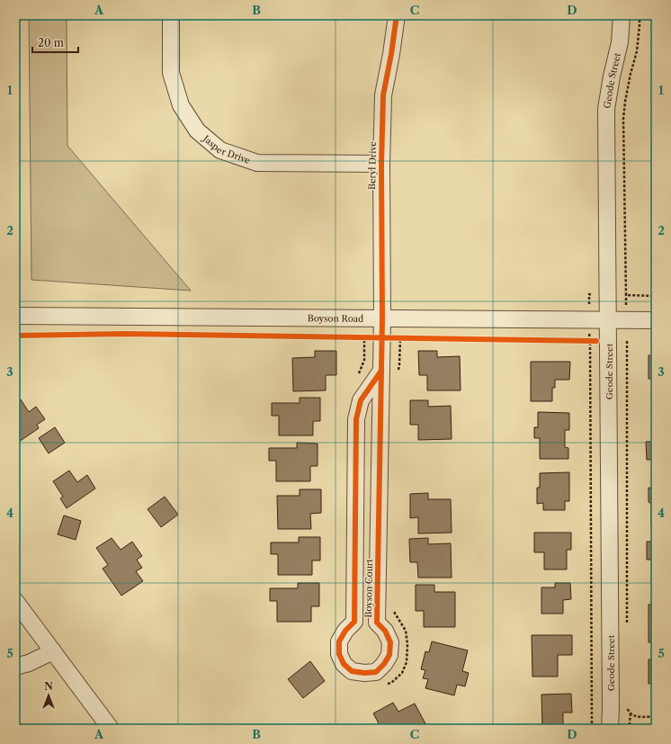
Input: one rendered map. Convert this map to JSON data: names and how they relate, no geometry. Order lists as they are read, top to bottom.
{
  "streets": {
    "street": [
      "Geode Street",
      "Jasper Drive",
      "Beryl Drive",
      "Boyson Road",
      "Boyson Court"
    ]
  },
  "crossings": [
    ["Geode Street", "Boyson Road"],
    ["Jasper Drive", "Beryl Drive"],
    ["Beryl Drive", "Boyson Road"],
    ["Beryl Drive", "Boyson Court"]
  ],
  "scale_bar": "20 m",
  "north": "top",
  "grid": {
    "columns": [
      "A",
      "B",
      "C",
      "D"
    ],
    "rows": [
      "1",
      "2",
      "3",
      "4",
      "5"
    ]
  }
}
